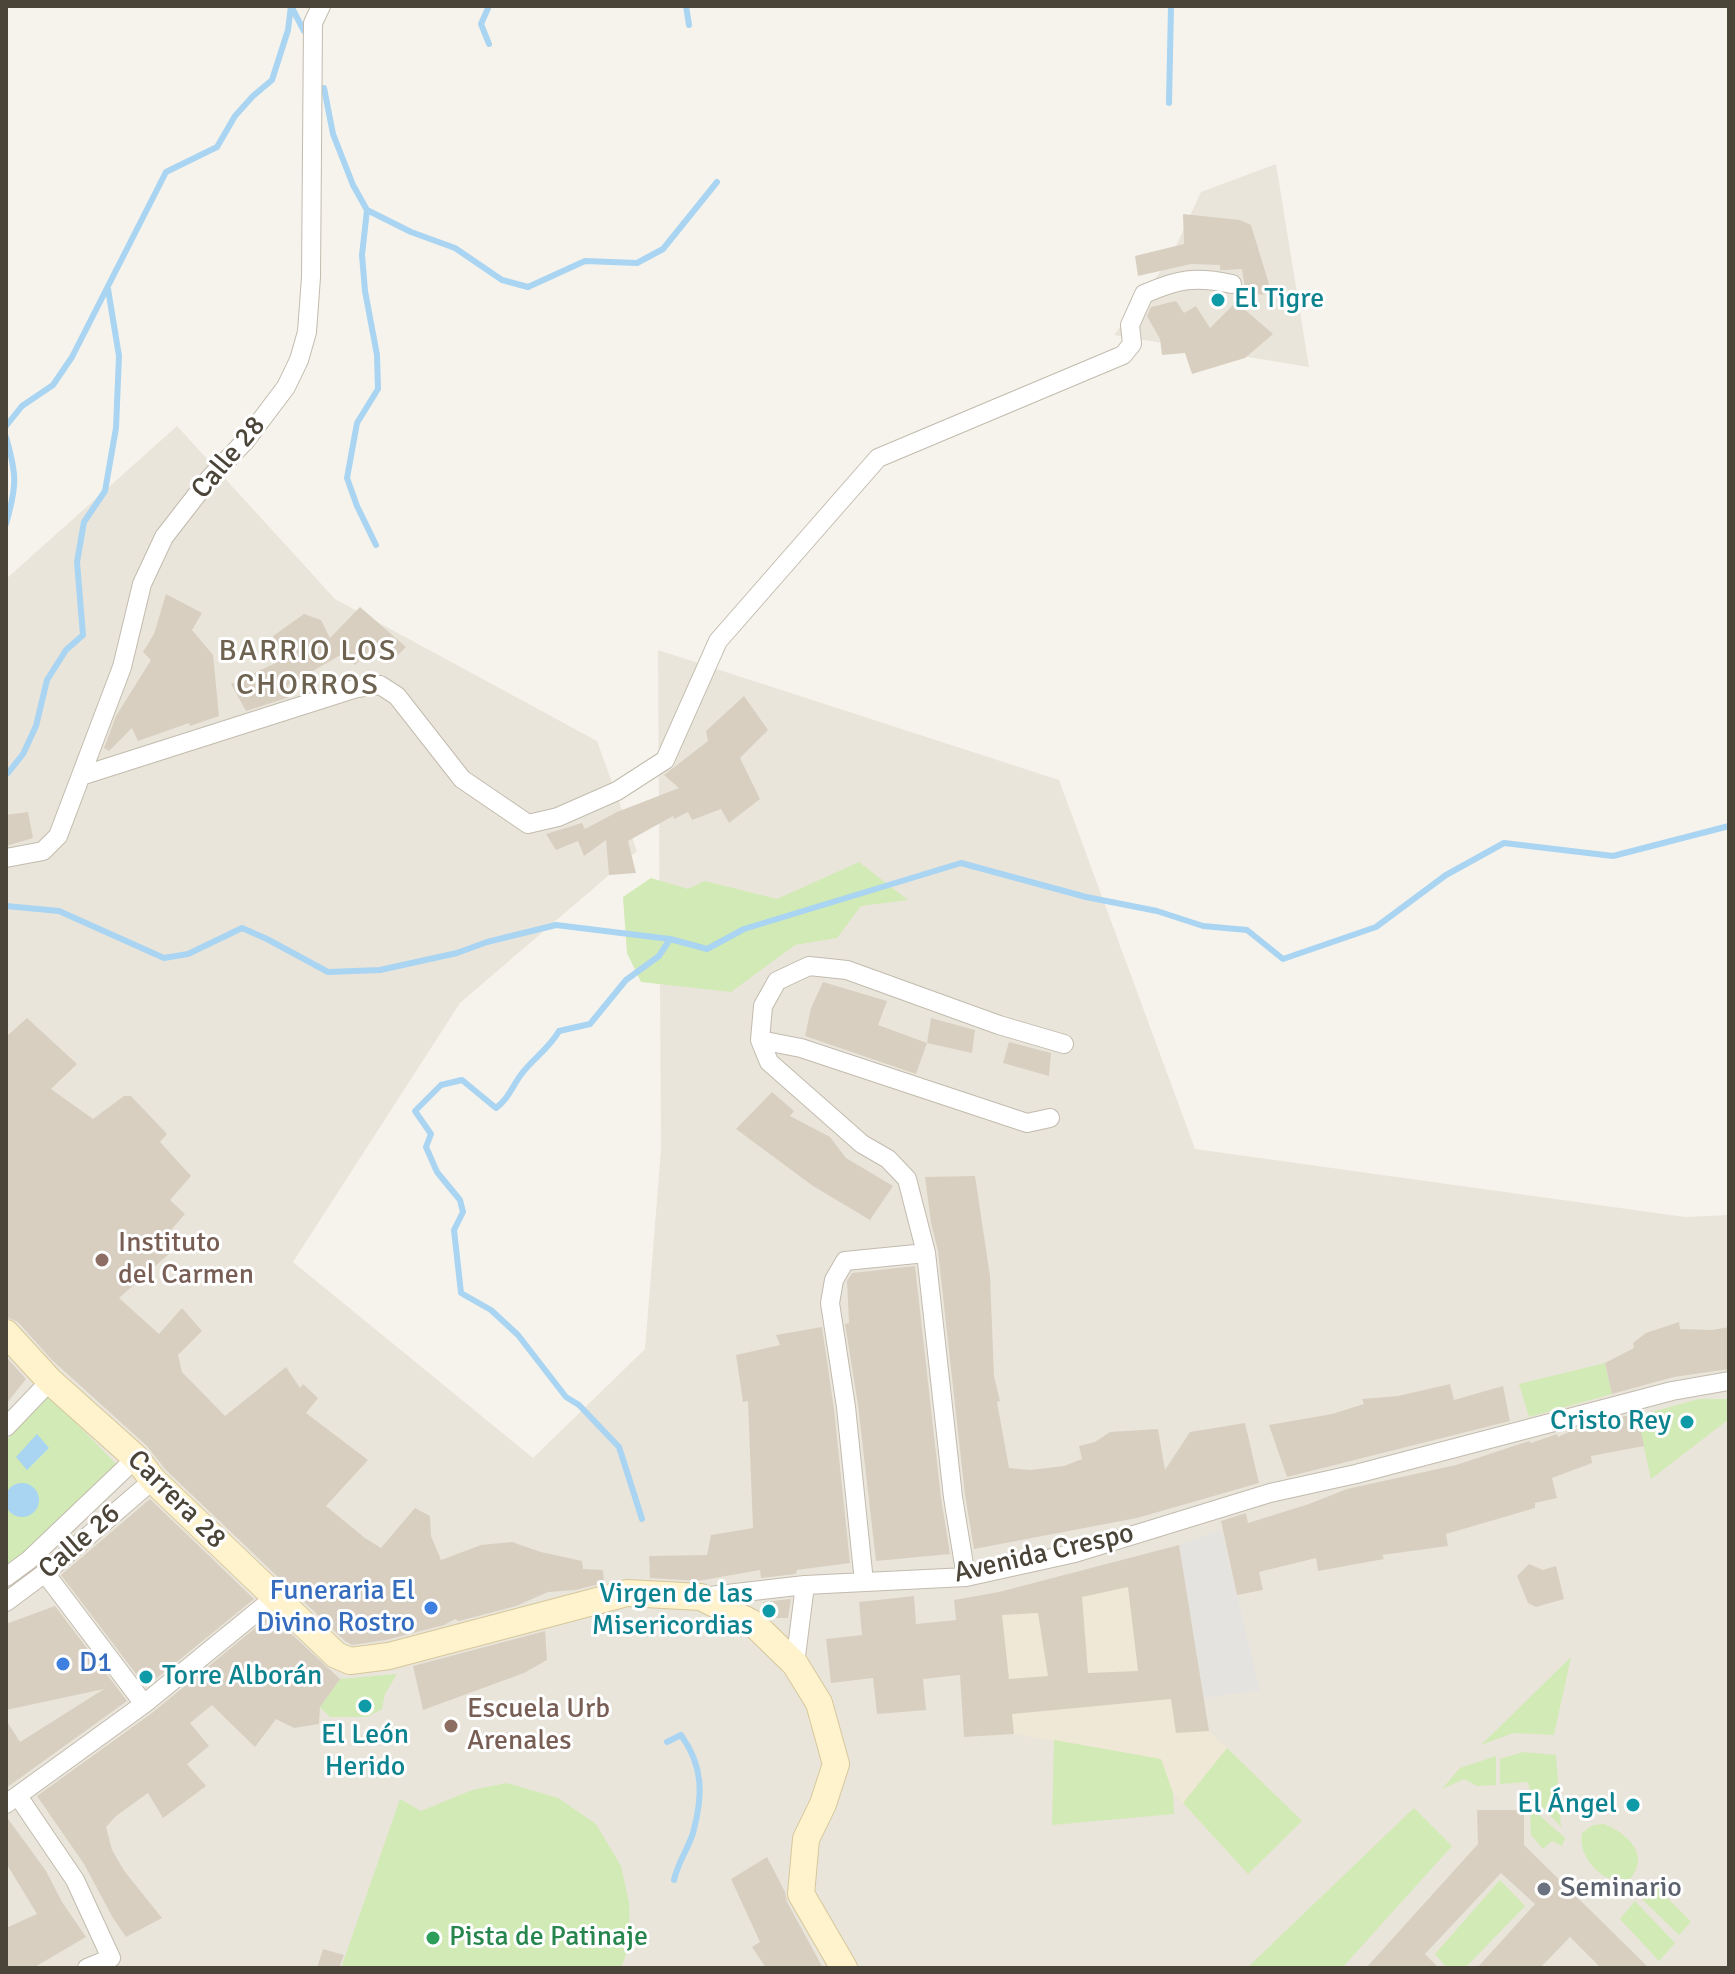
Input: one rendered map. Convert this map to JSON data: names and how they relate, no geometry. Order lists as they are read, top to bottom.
{
  "streets": {
    "main road": ["Carrera 28", "Avenida Crespo"],
    "street": ["Calle 28", "Calle 26"]
  },
  "crossings": [
    ["Carrera 28", "Calle 26"],
    ["Carrera 28", "Avenida Crespo"]
  ],
  "districts": ["BARRIO LOS CHORROS"],
  "places": [
    "El Tigre",
    "Instituto del Carmen",
    "Cristo Rey",
    "Funeraria El Divino Rostro",
    "Virgen de las Misericordias",
    "D1",
    "Torre Alborán",
    "El León Herido",
    "Escuela Urb Arenales",
    "El Ángel",
    "Seminario",
    "Pista de Patinaje"
  ]
}
